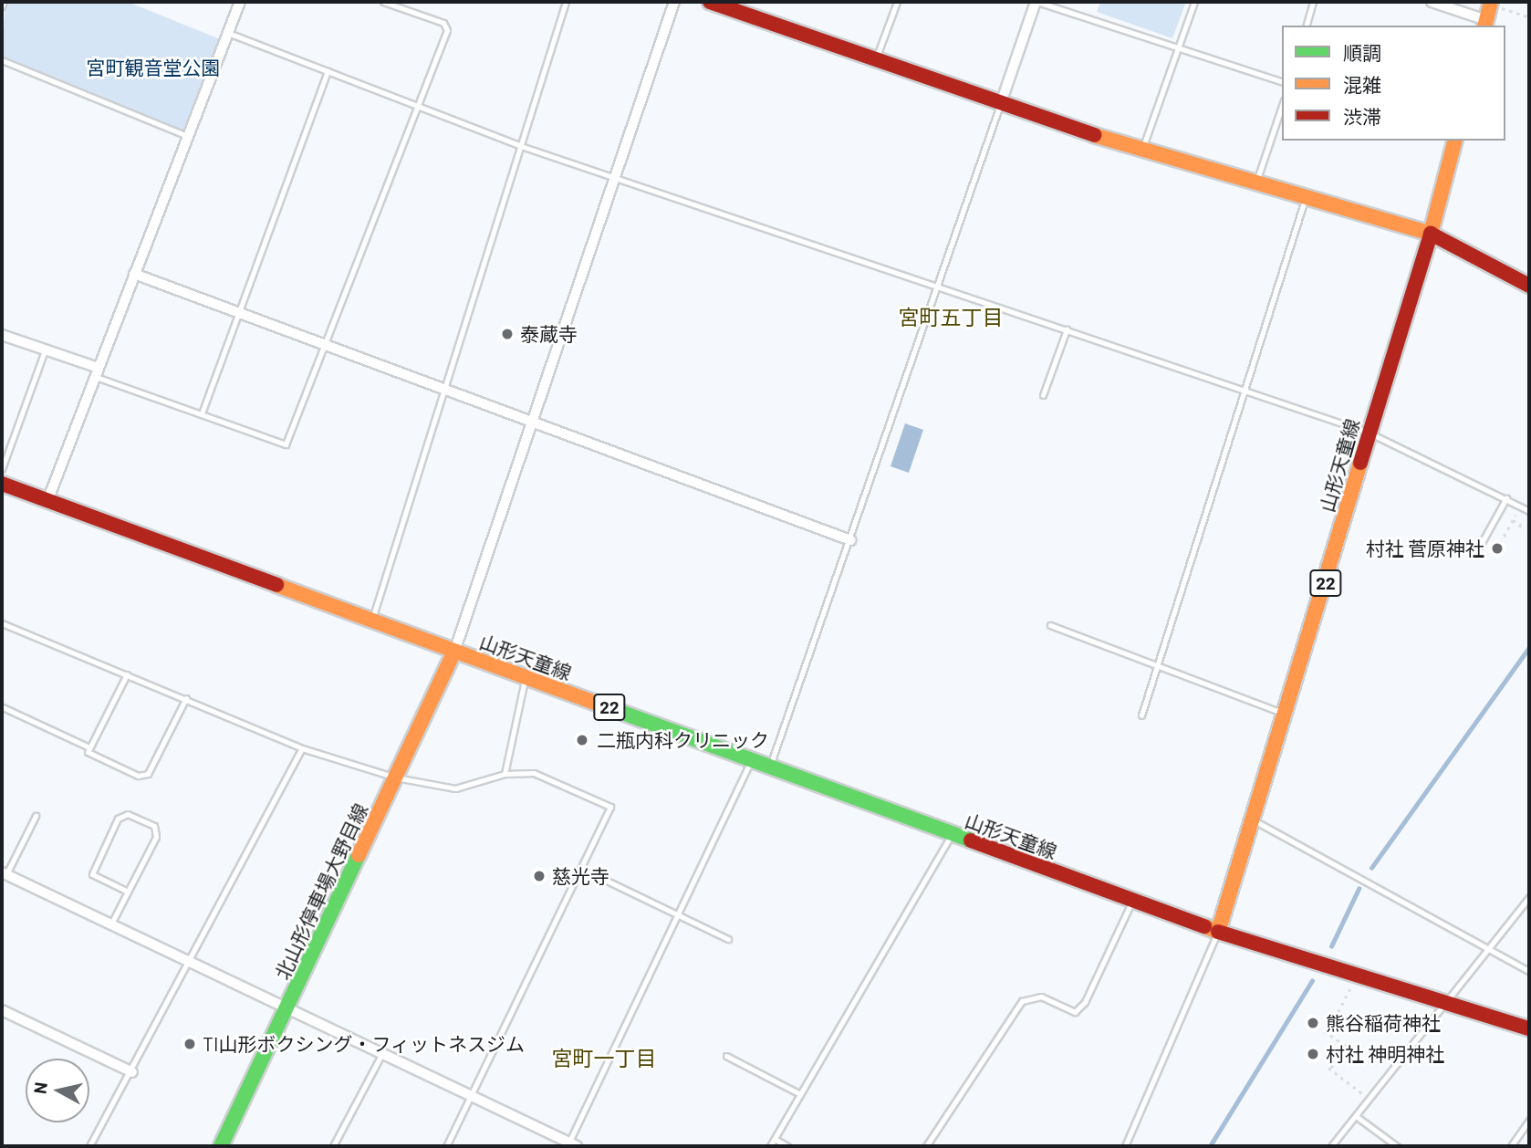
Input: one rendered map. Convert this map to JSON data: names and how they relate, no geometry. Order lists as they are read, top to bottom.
{
  "streets": {
    "main road": ["山形天童線", "22", "北山形停車場大野目線"]
  },
  "crossings": [
    ["山形天童線", "北山形停車場大野目線"]
  ],
  "districts": ["宮町五丁目", "宮町一丁目"],
  "parks": ["宮町観音堂公園"],
  "places": [
    "泰蔵寺",
    "村社 菅原神社",
    "二瓶内科クリニック",
    "慈光寺",
    "熊谷稲荷神社",
    "TI山形ボクシング・フィットネスジム",
    "村社 神明神社"
  ],
  "legend": ["順調", "混雑", "渋滞"],
  "north": "left"
}
